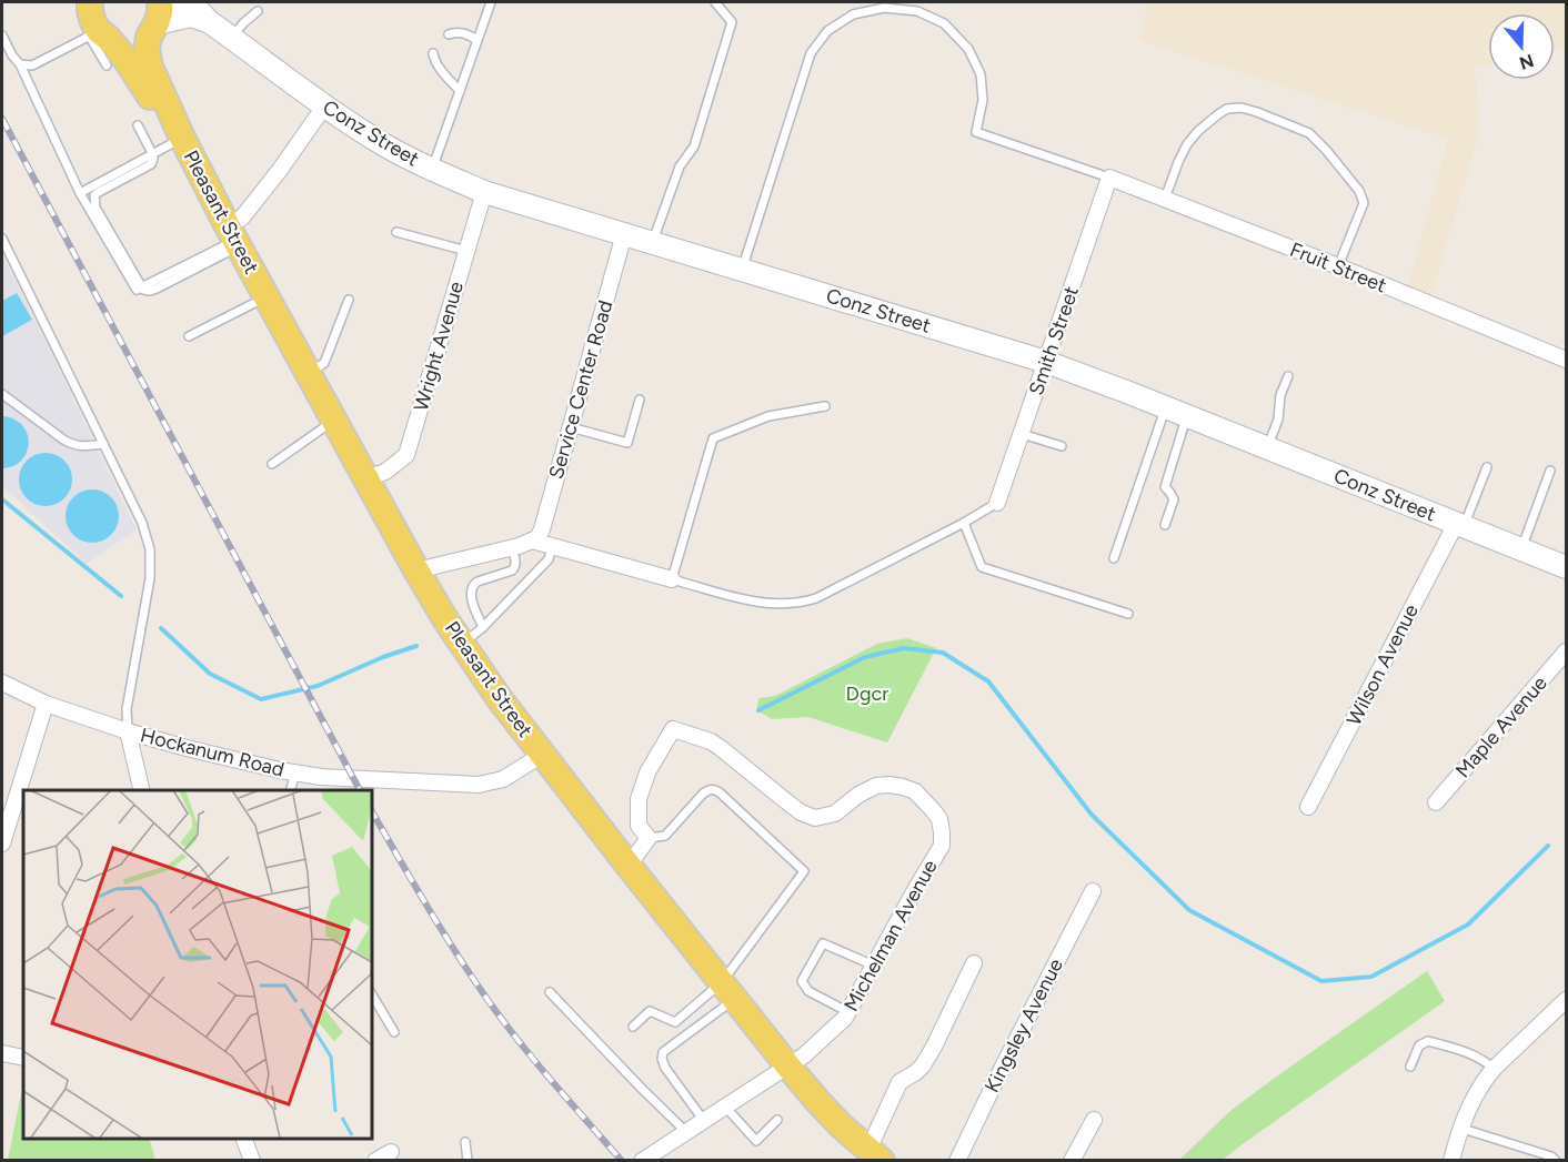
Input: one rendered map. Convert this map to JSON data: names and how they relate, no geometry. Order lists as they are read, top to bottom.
{
  "streets": {
    "main road": ["Conz Street", "Pleasant Street"],
    "street": [
      "Fruit Street",
      "Smith Street",
      "Wright Avenue",
      "Service Center Road",
      "Wilson Avenue",
      "Maple Avenue",
      "Hockanum Road",
      "Michelman Avenue",
      "Kingsley Avenue"
    ]
  },
  "crossings": [
    ["Conz Street", "Pleasant Street"],
    ["Conz Street", "Smith Street"],
    ["Conz Street", "Wright Avenue"],
    ["Conz Street", "Service Center Road"],
    ["Conz Street", "Wilson Avenue"],
    ["Pleasant Street", "Wright Avenue"],
    ["Pleasant Street", "Hockanum Road"],
    ["Pleasant Street", "Michelman Avenue"],
    ["Fruit Street", "Smith Street"]
  ],
  "parks": ["Dgcr"],
  "north": "bottom"
}
